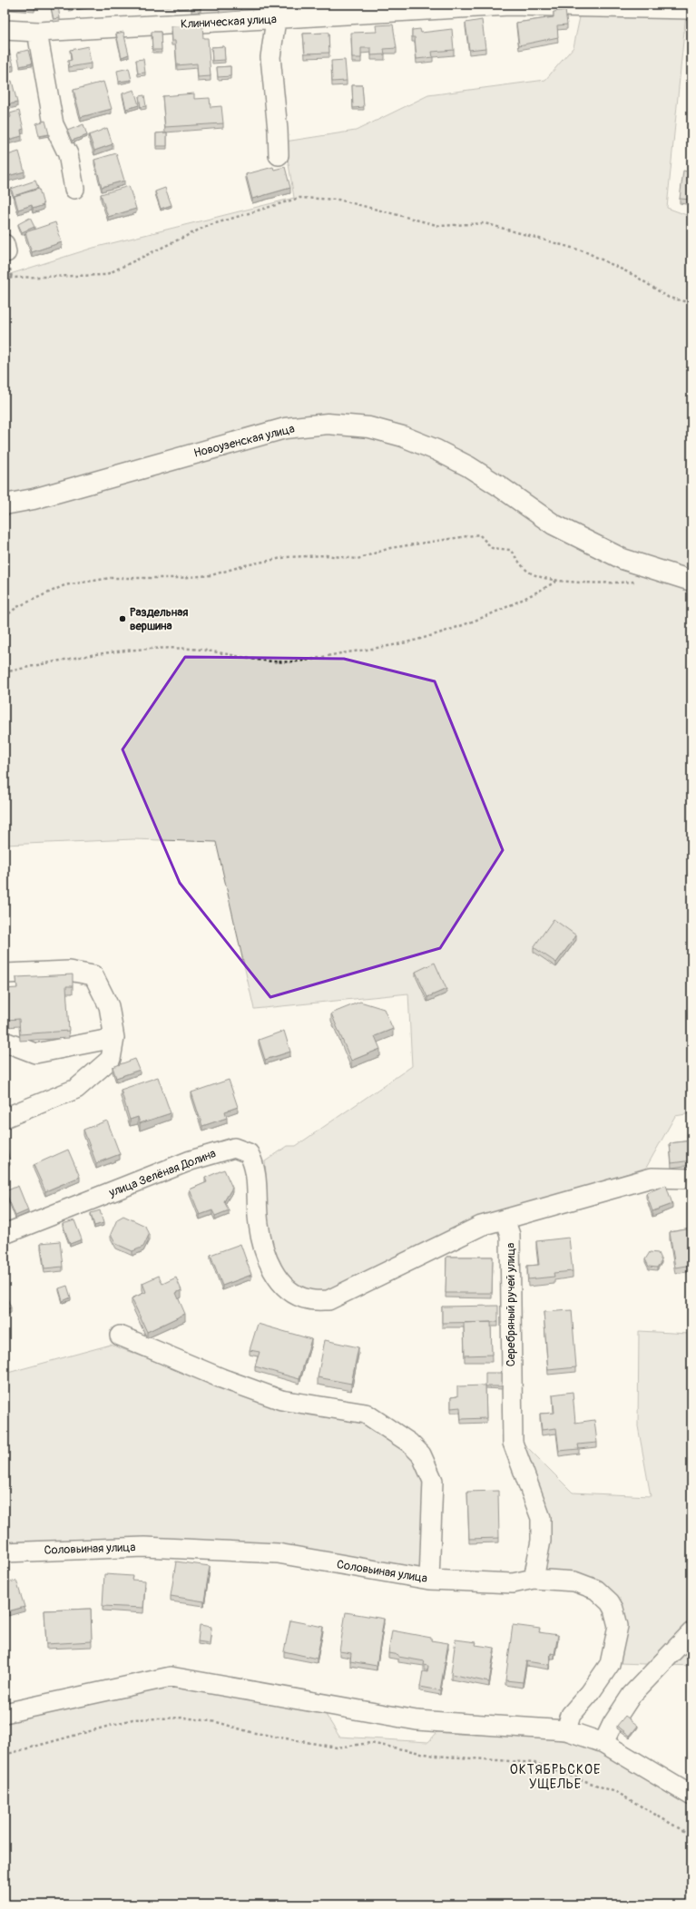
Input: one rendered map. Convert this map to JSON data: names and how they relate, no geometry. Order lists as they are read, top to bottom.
{
  "streets": {
    "main road": ["Новоузенская улица"],
    "street": [
      "Клиническая улица",
      "улица Зелёная Долина",
      "Серебряный ручей улица",
      "Соловьиная улица"
    ]
  },
  "crossings": [
    ["улица Зелёная Долина", "Серебряный ручей улица"],
    ["Серебряный ручей улица", "Соловьиная улица"]
  ],
  "districts": ["ОКТЯБРЬСКОЕ УЩЕЛЬЕ"],
  "places": ["Раздельная вершина"]
}
